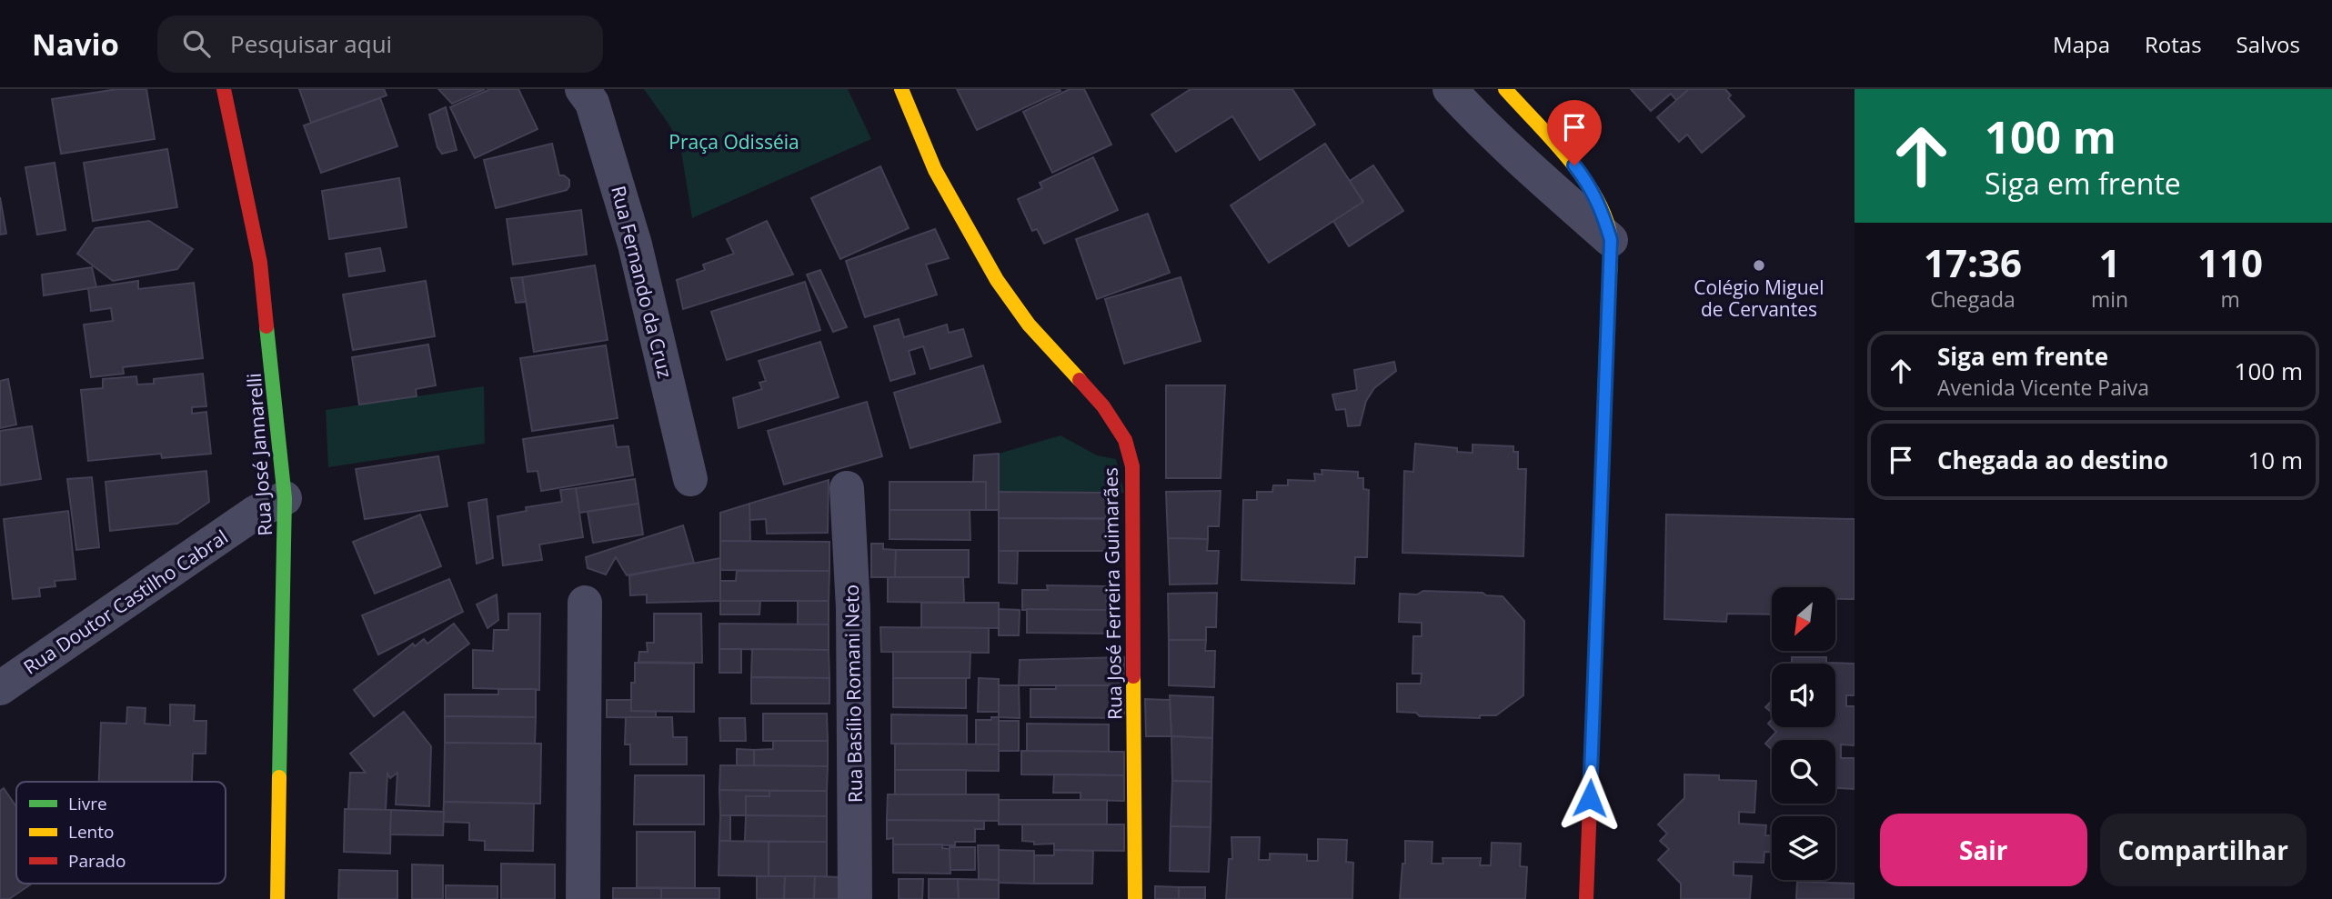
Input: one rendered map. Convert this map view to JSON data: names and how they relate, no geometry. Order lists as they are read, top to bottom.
{
  "streets": {
    "street": [
      "Rua Fernando da Cruz",
      "Rua José Jannarelli",
      "Rua José Ferreira Guimarães",
      "Rua Doutor Castilho Cabral",
      "Rua Basílio Romani Neto"
    ]
  },
  "crossings": [
    ["Rua José Jannarelli", "Rua Doutor Castilho Cabral"]
  ],
  "parks": ["Praça Odisséia"],
  "places": ["Colégio Miguel de Cervantes"],
  "legend": ["Livre", "Lento", "Parado"],
  "north": "bottom left",
  "page": {
    "header": "Navio",
    "search": "Pesquisar aqui",
    "nav": ["Mapa", "Rotas", "Salvos"],
    "turn": ["100 m", "Siga em frente"],
    "eta": [
      "17:36",
      "Chegada",
      "1",
      "min",
      "110",
      "m"
    ],
    "list": [
      {
        "name": "Siga em frente",
        "note": "Avenida Vicente Paiva",
        "value": "100 m"
      },
      {
        "name": "Chegada ao destino",
        "value": "10 m"
      }
    ],
    "buttons": ["Sair", "Compartilhar"]
  }
}
